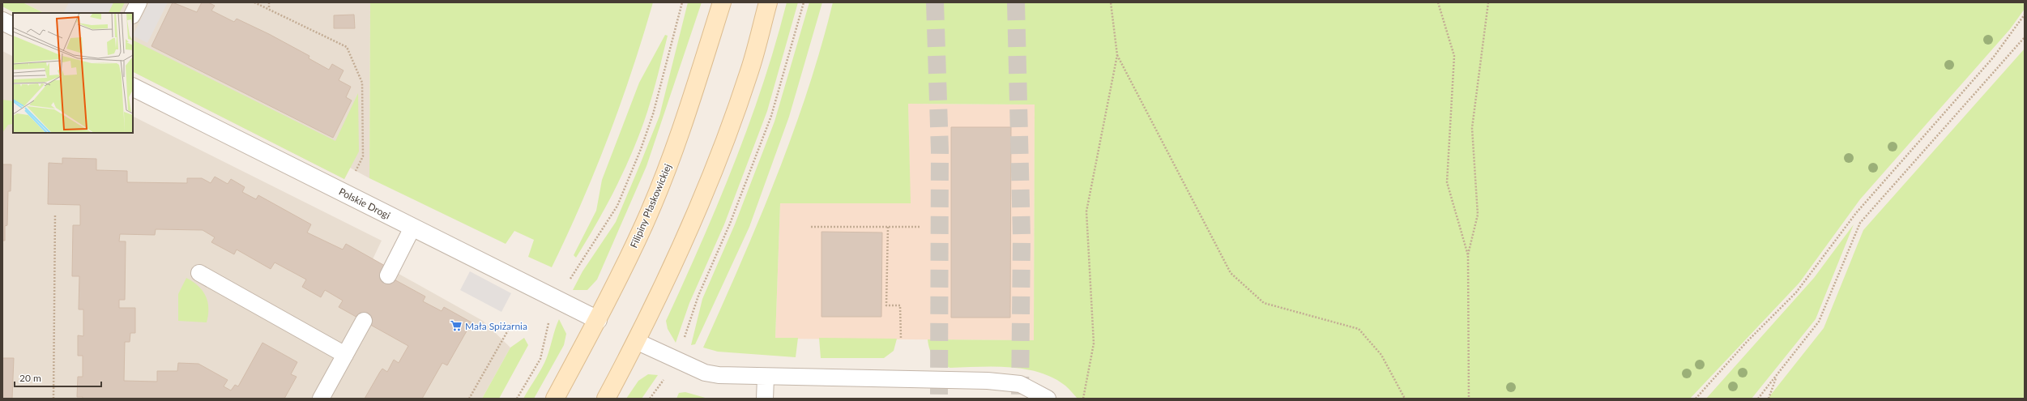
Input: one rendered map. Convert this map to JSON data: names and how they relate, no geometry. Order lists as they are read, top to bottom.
{
  "streets": {
    "main road": ["Filipiny Płaskowickiej"],
    "street": ["Polskie Drogi"]
  },
  "crossings": [
    ["Polskie Drogi", "Filipiny Płaskowickiej"]
  ],
  "places": {
    "supermarket": ["Mała Spiżarnia"]
  },
  "scale_bar": "20 m"
}
